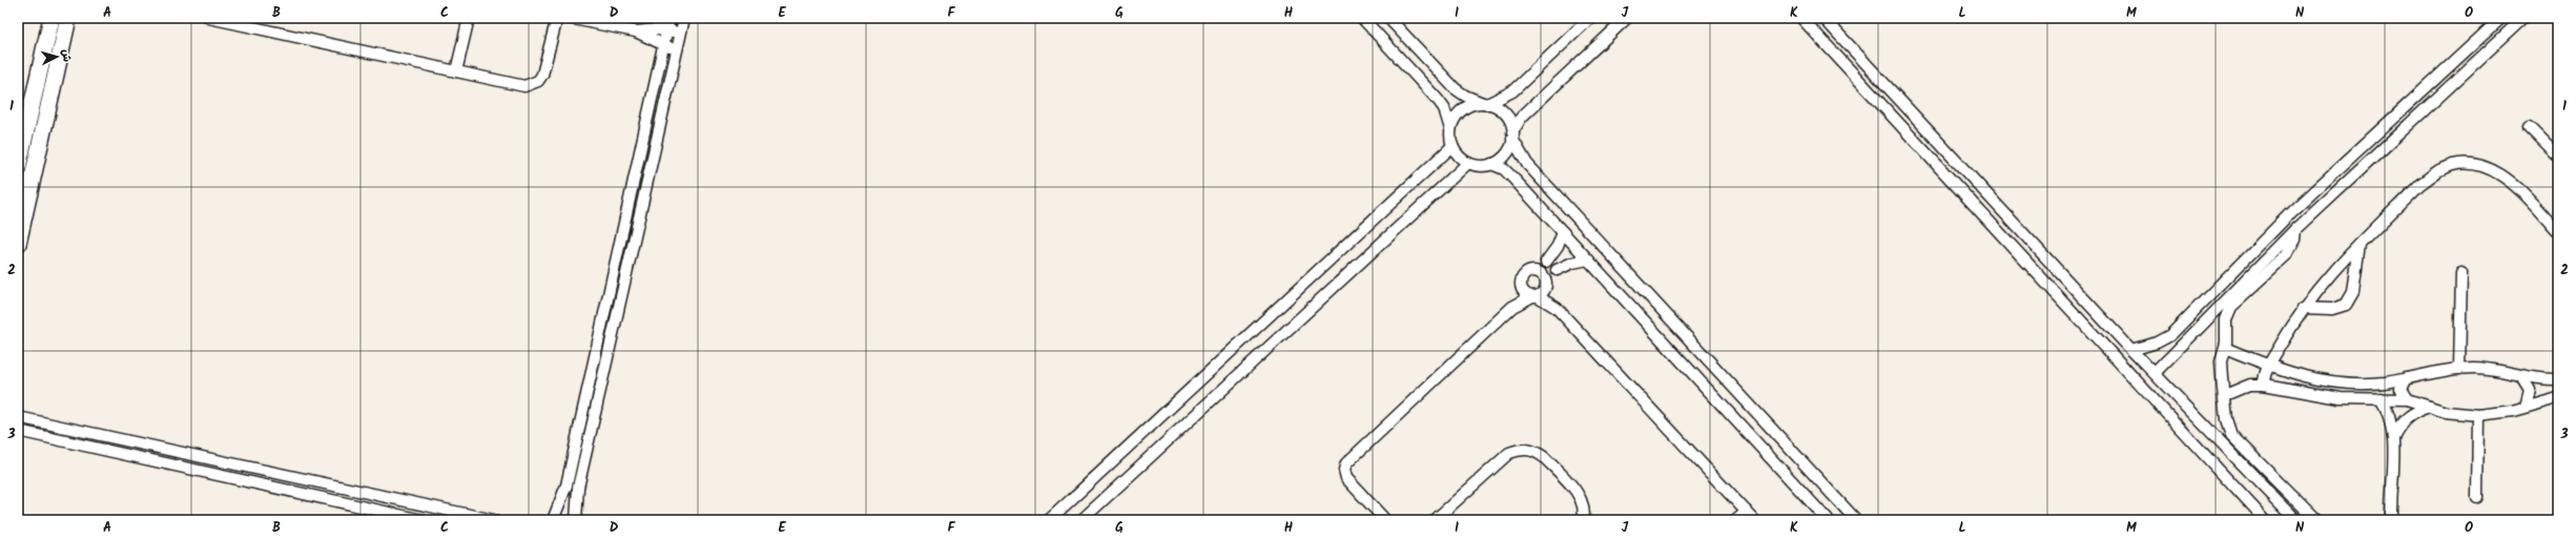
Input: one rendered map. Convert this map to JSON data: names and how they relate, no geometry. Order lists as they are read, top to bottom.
{
  "north": "right",
  "grid": {
    "columns": [
      "A",
      "B",
      "C",
      "D",
      "E",
      "F",
      "G",
      "H",
      "I",
      "J",
      "K",
      "L",
      "M",
      "N",
      "O"
    ],
    "rows": ["1", "2", "3"]
  }
}
